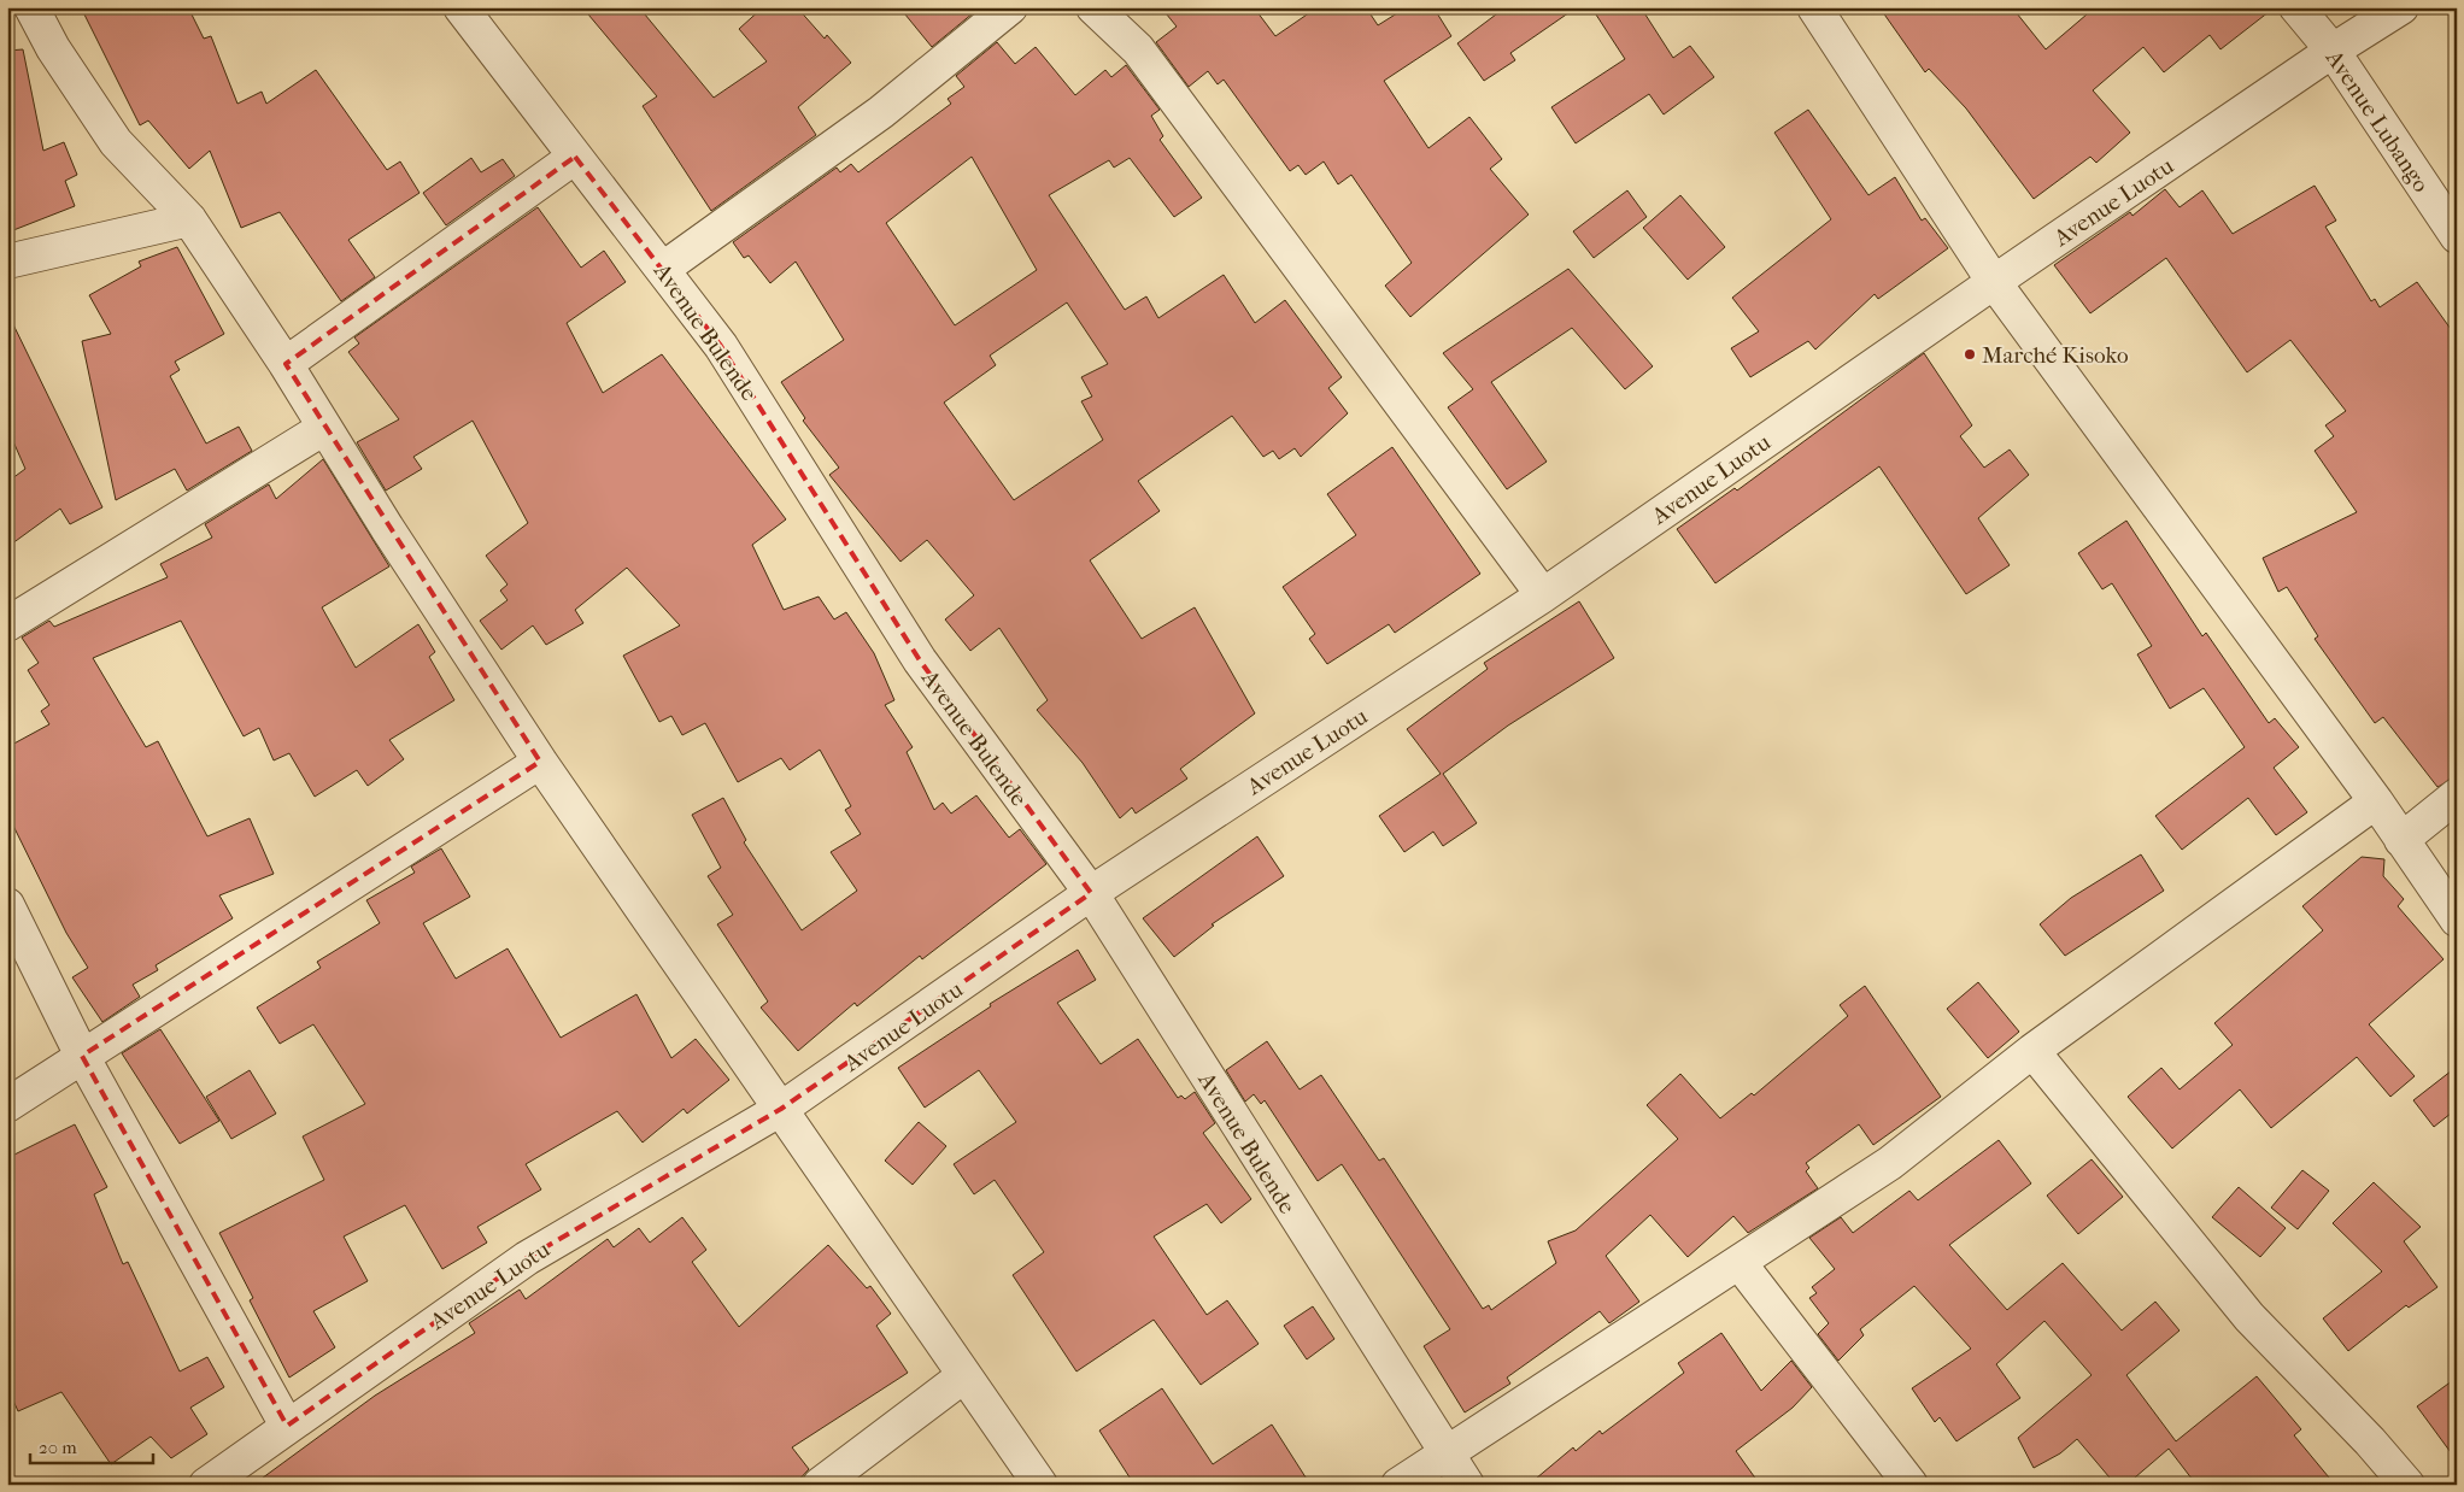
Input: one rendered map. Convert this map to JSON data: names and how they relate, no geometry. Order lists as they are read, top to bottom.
{
  "streets": {
    "street": ["Avenue Lubango", "Avenue Luotu", "Avenue Bulende"]
  },
  "crossings": [
    ["Avenue Lubango", "Avenue Luotu"],
    ["Avenue Luotu", "Avenue Bulende"]
  ],
  "places": ["Marché Kisoko"],
  "scale_bar": "20 m"
}
